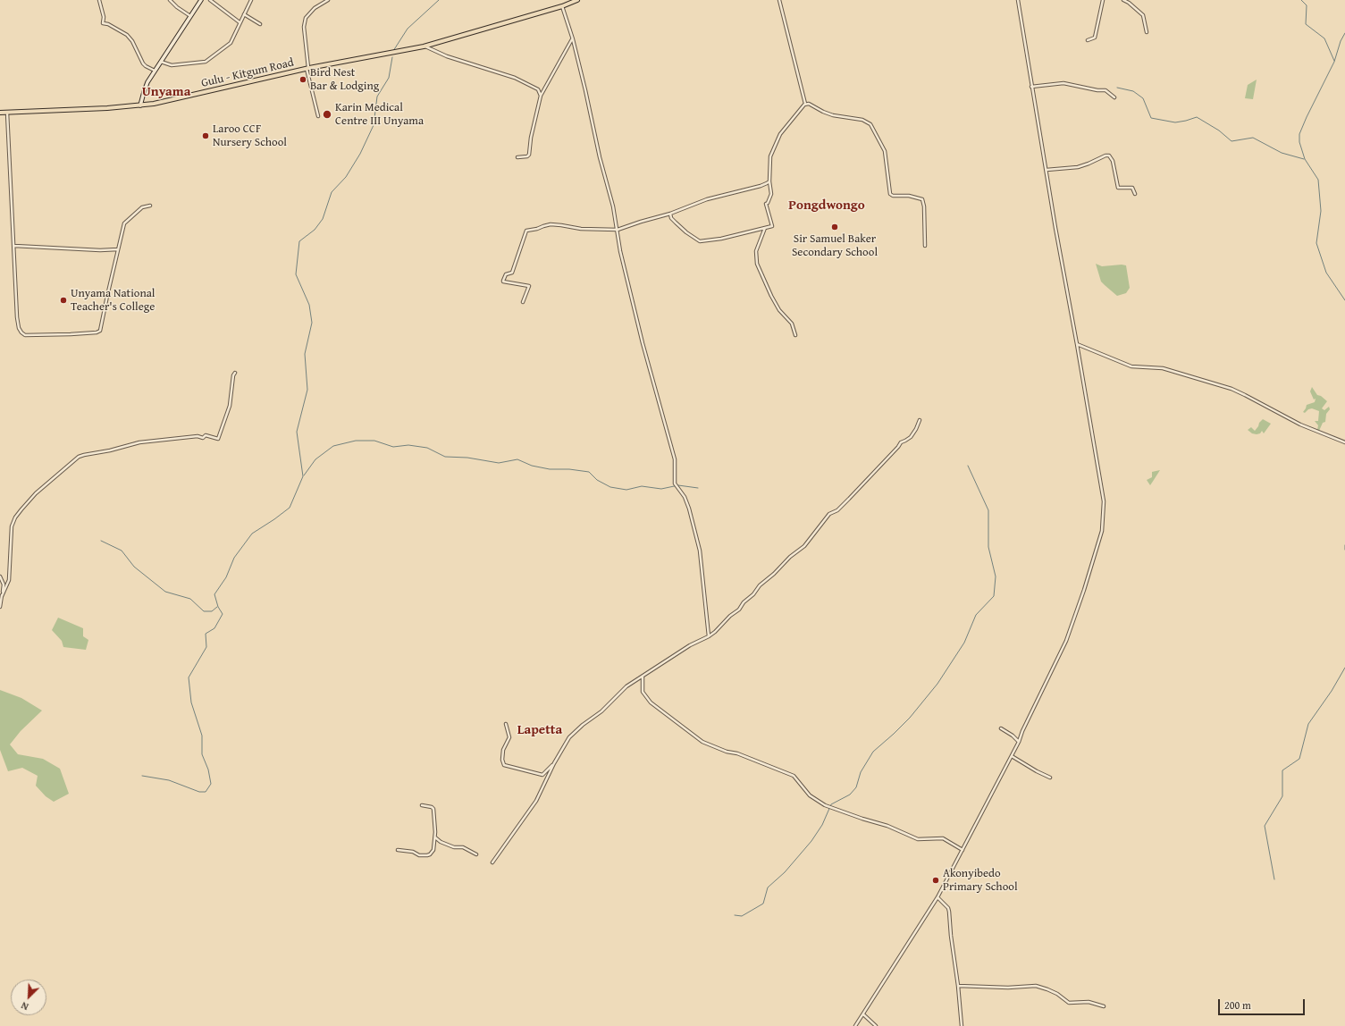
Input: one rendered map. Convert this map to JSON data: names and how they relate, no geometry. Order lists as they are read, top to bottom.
{
  "streets": {
    "main road": ["Gulu - Kitgum Road"]
  },
  "districts": ["Unyama", "Pongdwongo", "Lapetta"],
  "places": [
    "Bird Nest Bar & Lodging",
    "Karin Medical Centre III Unyama",
    "Laroo CCF Nursery School",
    "Sir Samuel Baker Secondary School",
    "Unyama National Teacher's College",
    "Akonyibedo Primary School"
  ],
  "scale_bar": "200 m",
  "north": "bottom left"
}
